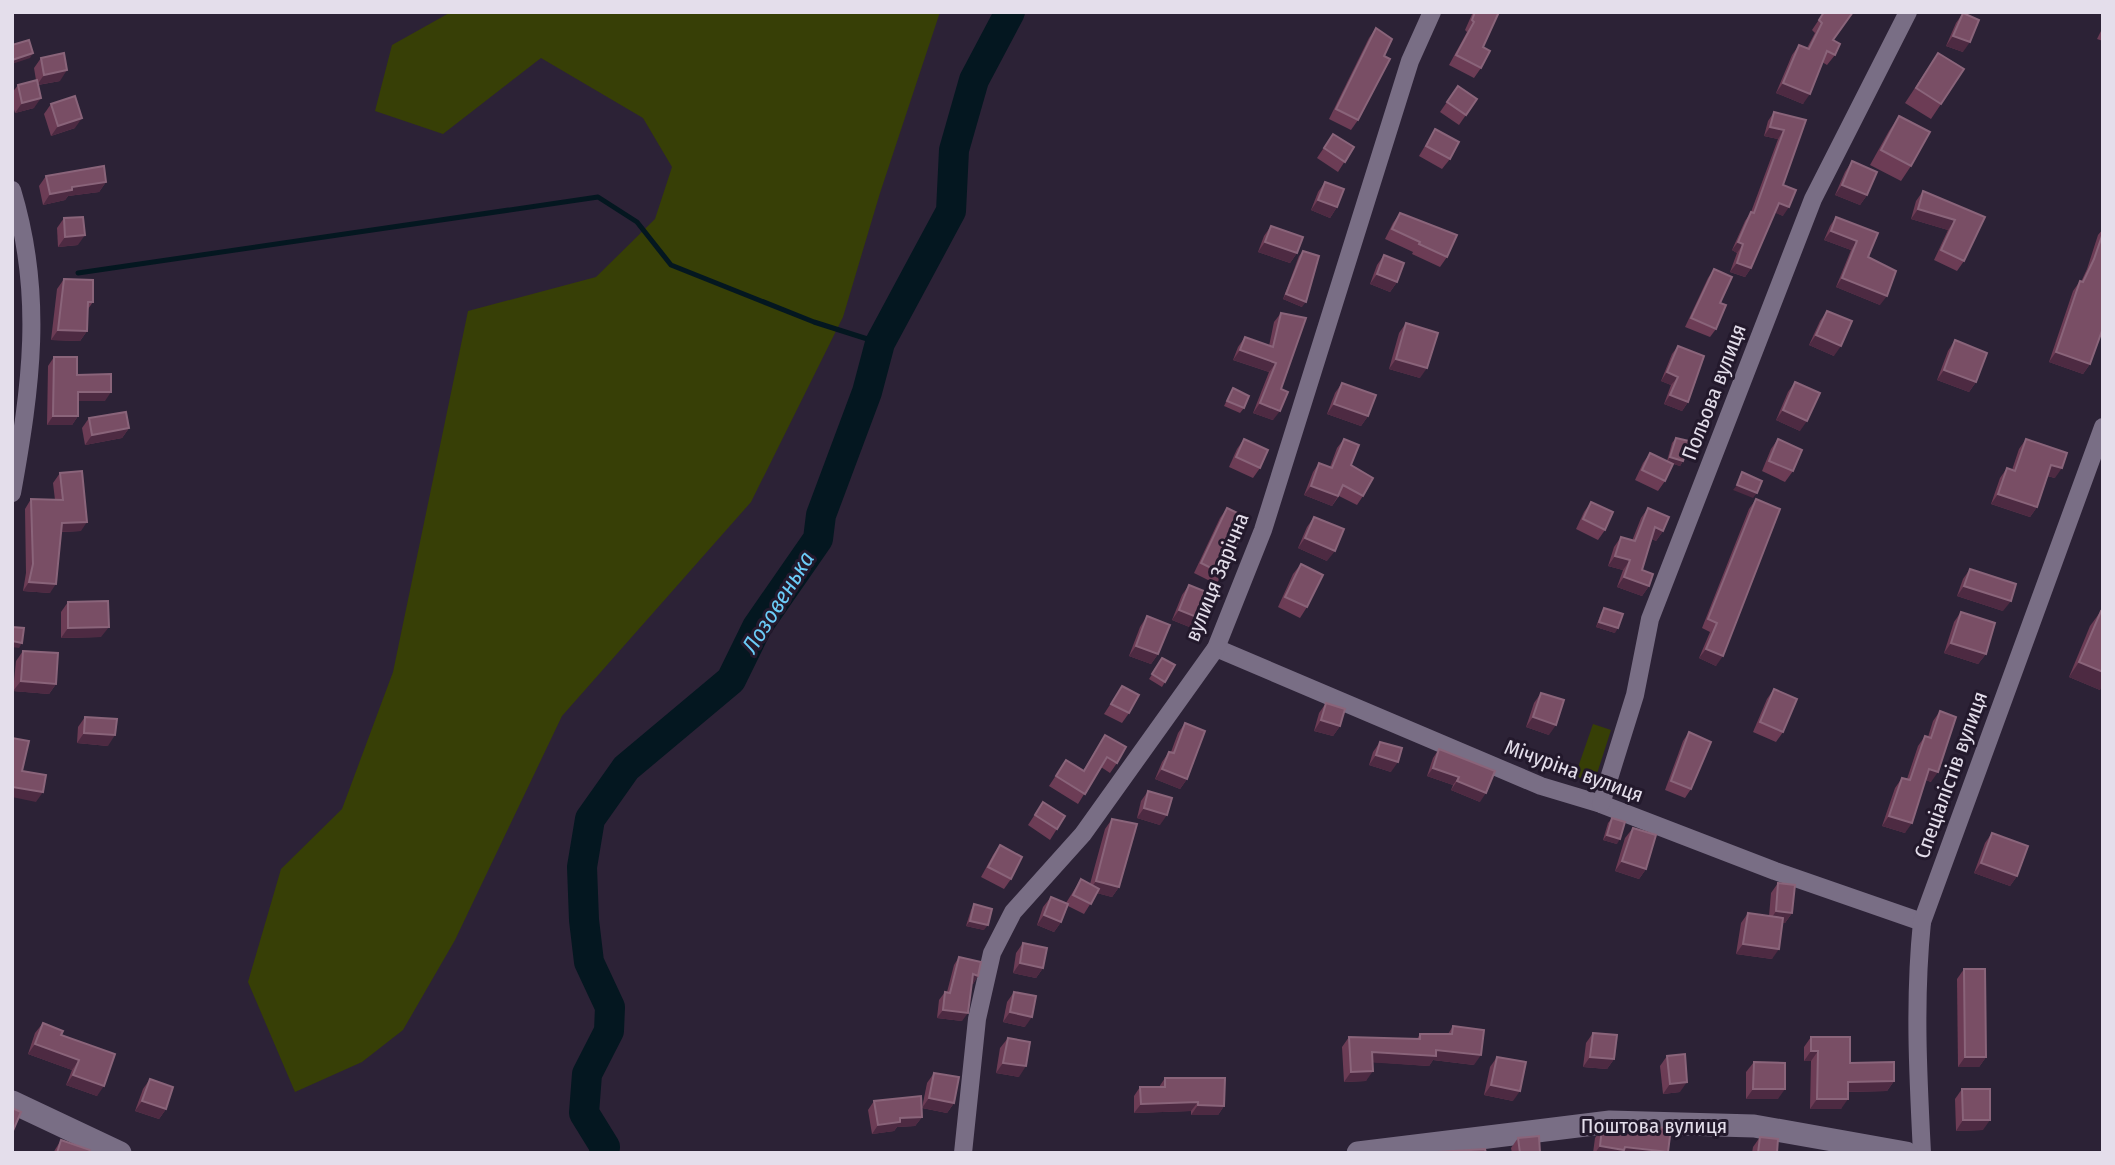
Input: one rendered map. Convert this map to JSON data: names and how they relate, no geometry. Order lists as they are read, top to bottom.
{
  "streets": {
    "street": [
      "Польова вулиця",
      "вулиця Зарічна",
      "Мічуріна вулиця",
      "Спеціалістів вулиця",
      "Поштова вулиця"
    ]
  },
  "crossings": [
    ["Польова вулиця", "Мічуріна вулиця"],
    ["вулиця Зарічна", "Мічуріна вулиця"],
    ["Мічуріна вулиця", "Спеціалістів вулиця"]
  ],
  "water": ["Лозовенька"]
}
